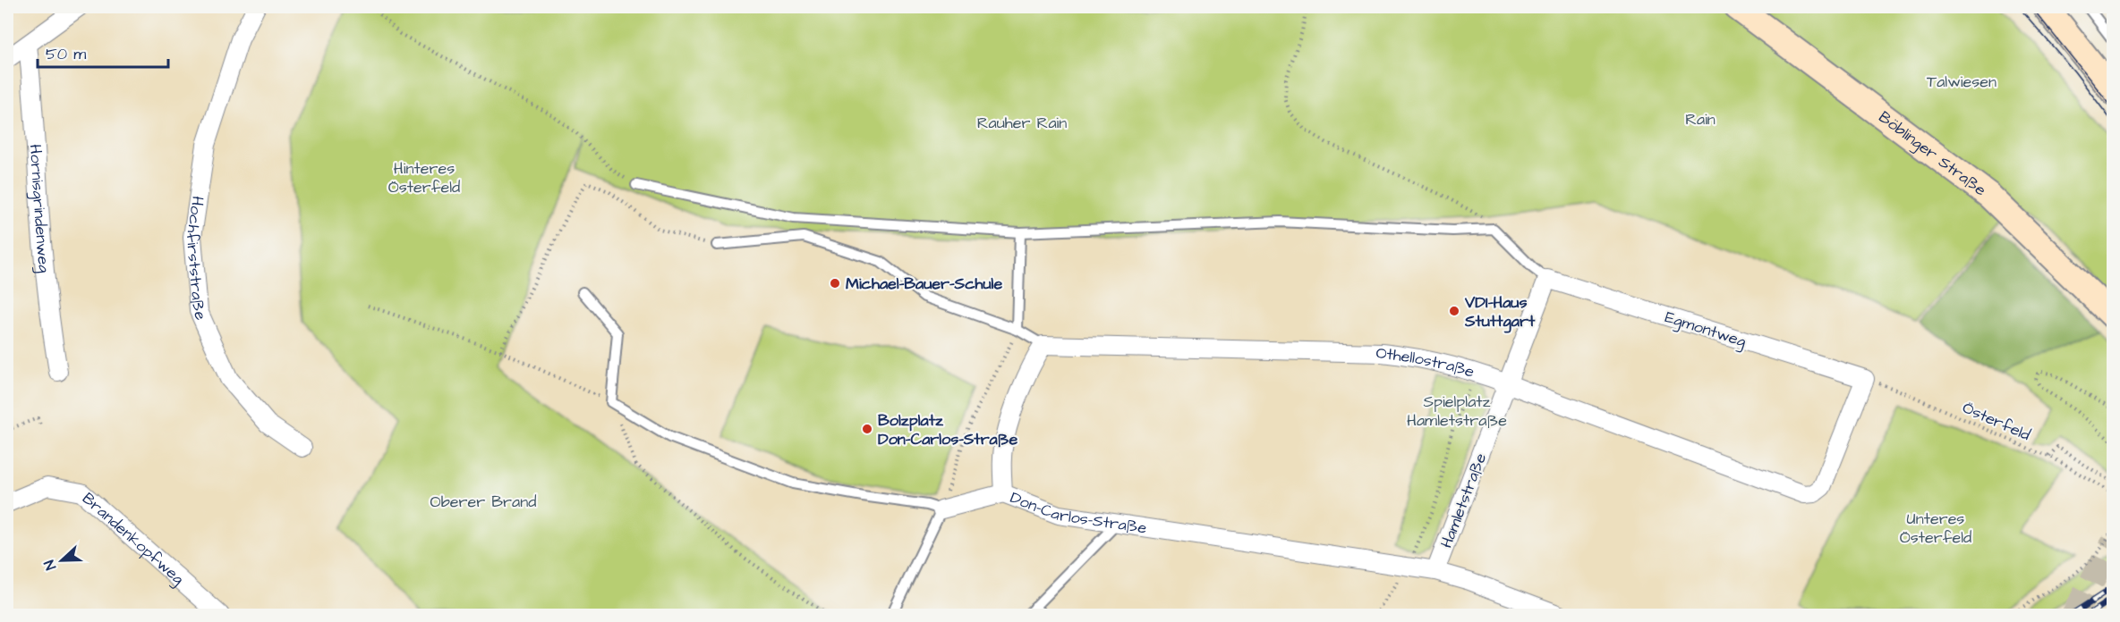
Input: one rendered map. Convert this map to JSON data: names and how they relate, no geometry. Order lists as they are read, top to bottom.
{
  "streets": {
    "main road": ["Böblinger Straße"],
    "street": [
      "Hornisgrindenweg",
      "Hochfirststraße",
      "Egmontweg",
      "Othellostraße",
      "Hamletstraße",
      "Don-Carlos-Straße",
      "Brandenkopfweg"
    ],
    "path": ["Österfeld"]
  },
  "crossings": [
    ["Egmontweg", "Othellostraße"],
    ["Egmontweg", "Österfeld"],
    ["Egmontweg", "Hamletstraße"],
    ["Othellostraße", "Österfeld"],
    ["Othellostraße", "Hamletstraße"],
    ["Hamletstraße", "Don-Carlos-Straße"]
  ],
  "parks": [
    "Talwiesen",
    "Rain",
    "Rauher Rain",
    "Hinteres Österfeld",
    "Spielplatz Hamletstraße",
    "Oberer Brand",
    "Unteres Österfeld"
  ],
  "places": ["Michael-Bauer-Schule", "VDI-Haus Stuttgart", "Bolzplatz Don-Carlos-Straße"],
  "scale_bar": "50 m",
  "north": "left"
}
